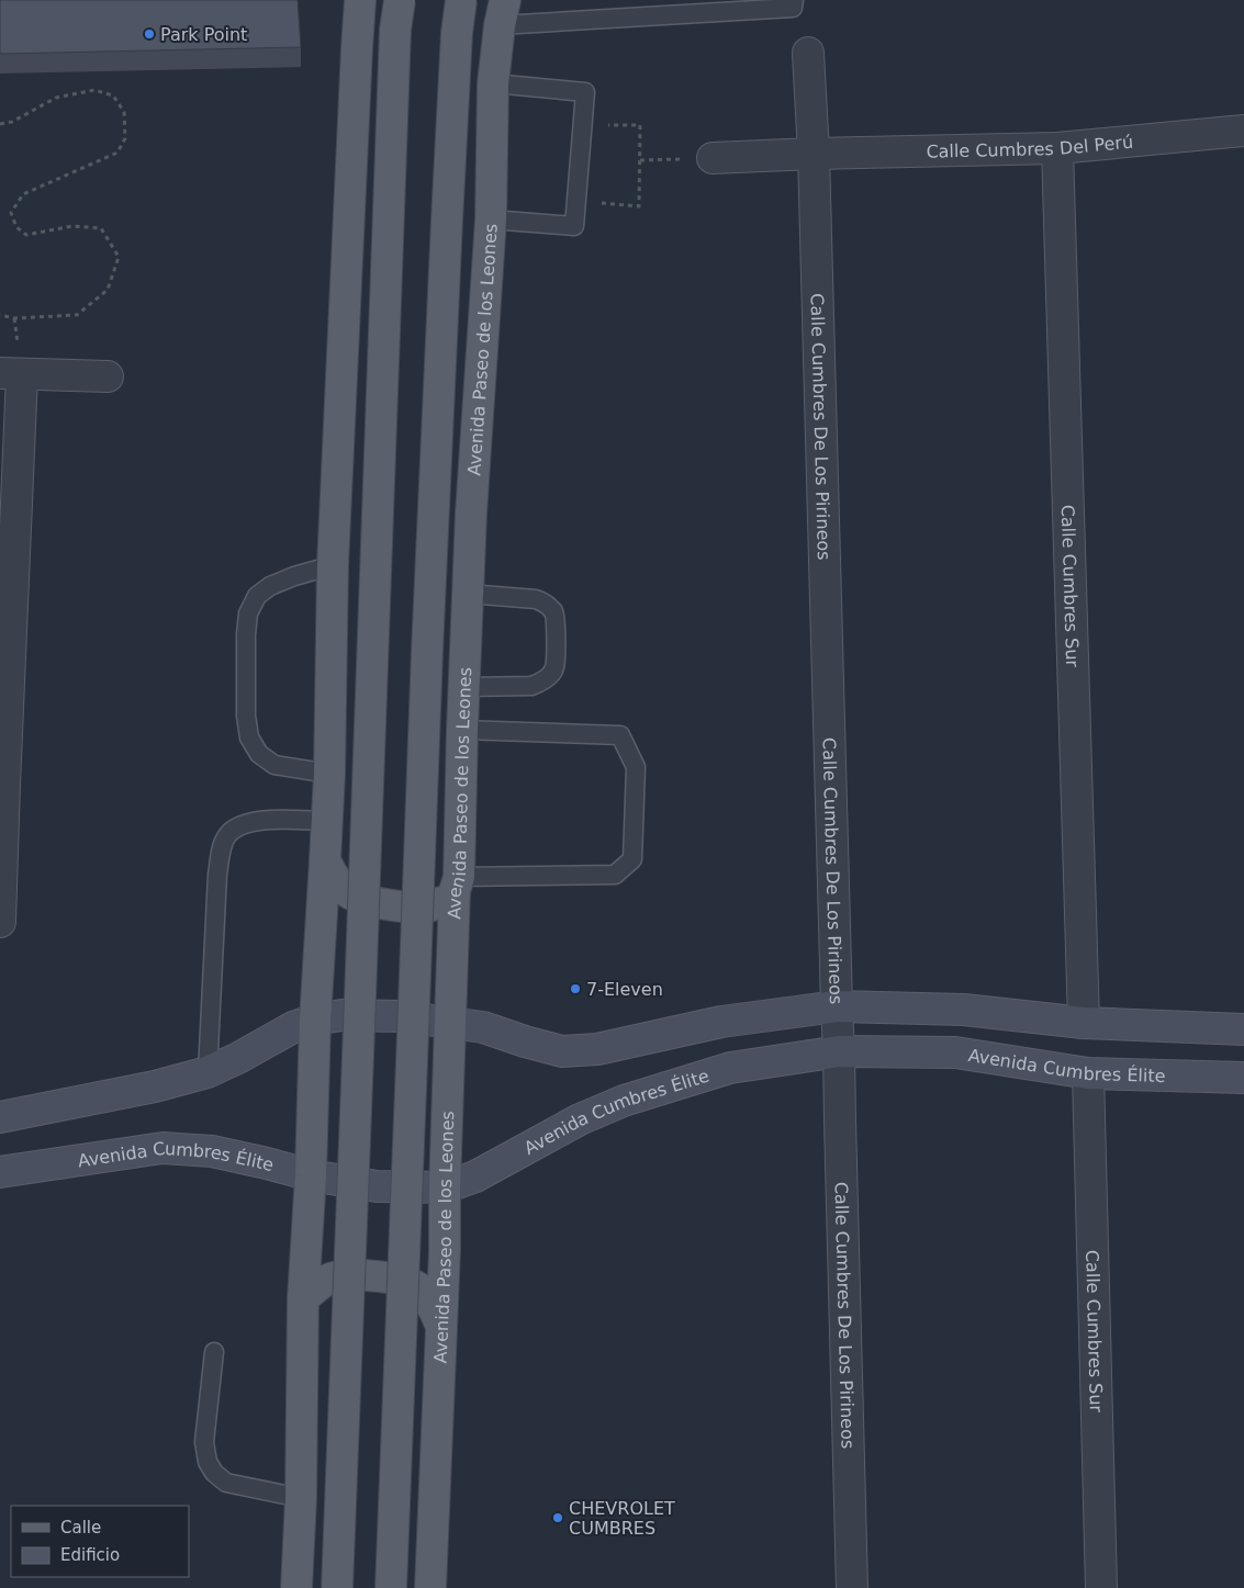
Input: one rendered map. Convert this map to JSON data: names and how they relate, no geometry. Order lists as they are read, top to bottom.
{
  "streets": {
    "main road": ["Avenida Paseo de los Leones"],
    "street": [
      "Calle Cumbres Del Perú",
      "Calle Cumbres De Los Pirineos",
      "Calle Cumbres Sur",
      "Avenida Cumbres Élite"
    ]
  },
  "crossings": [
    ["Calle Cumbres Del Perú", "Calle Cumbres De Los Pirineos"],
    ["Calle Cumbres Del Perú", "Calle Cumbres Sur"],
    ["Avenida Paseo de los Leones", "Avenida Cumbres Élite"],
    ["Calle Cumbres De Los Pirineos", "Avenida Cumbres Élite"],
    ["Calle Cumbres Sur", "Avenida Cumbres Élite"]
  ],
  "places": ["Park Point", "7-Eleven", "CHEVROLET CUMBRES"],
  "legend": ["Calle", "Edificio"]
}
